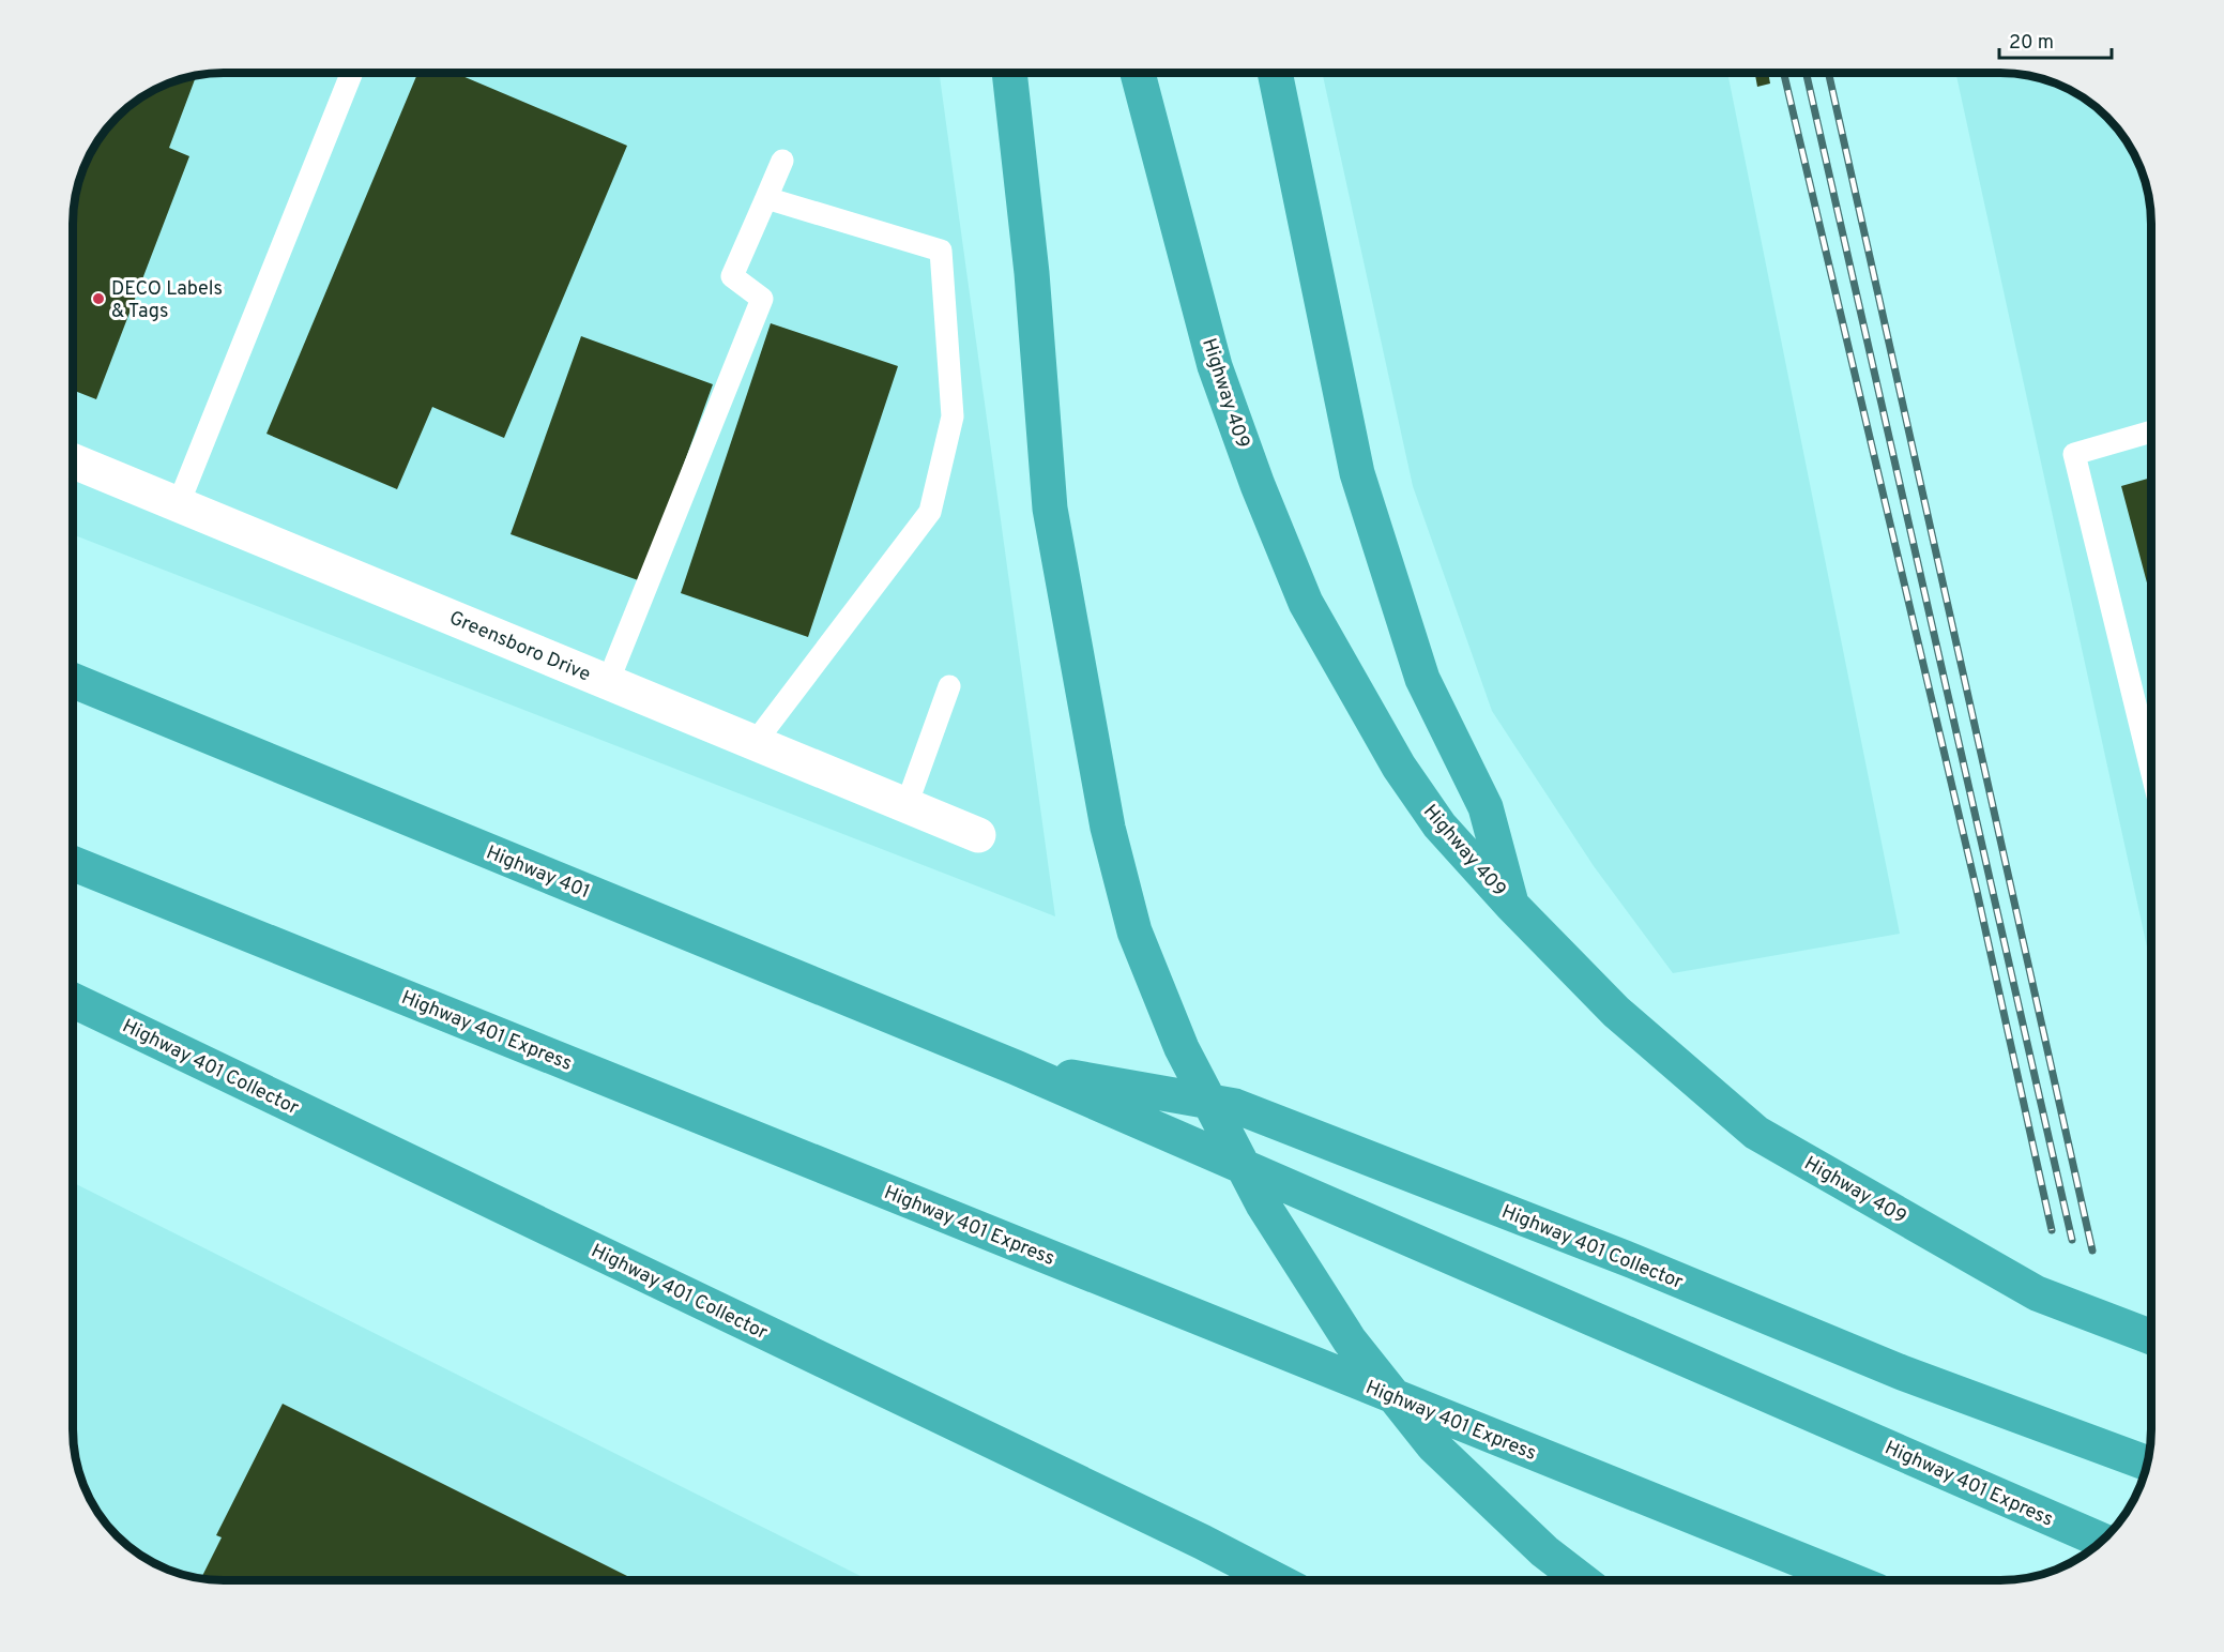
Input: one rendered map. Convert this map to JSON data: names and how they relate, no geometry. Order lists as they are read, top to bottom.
{
  "streets": {
    "highway": [
      "Highway 409",
      "Highway 401",
      "Highway 401 Express",
      "Highway 401 Collector"
    ],
    "street": ["Greensboro Drive"]
  },
  "crossings": [
    ["Highway 401", "Highway 401 Express"],
    ["Highway 401", "Highway 401 Collector"],
    ["Highway 401 Express", "Highway 401 Collector"]
  ],
  "places": ["DECO Labels & Tags"],
  "scale_bar": "20 m"
}
